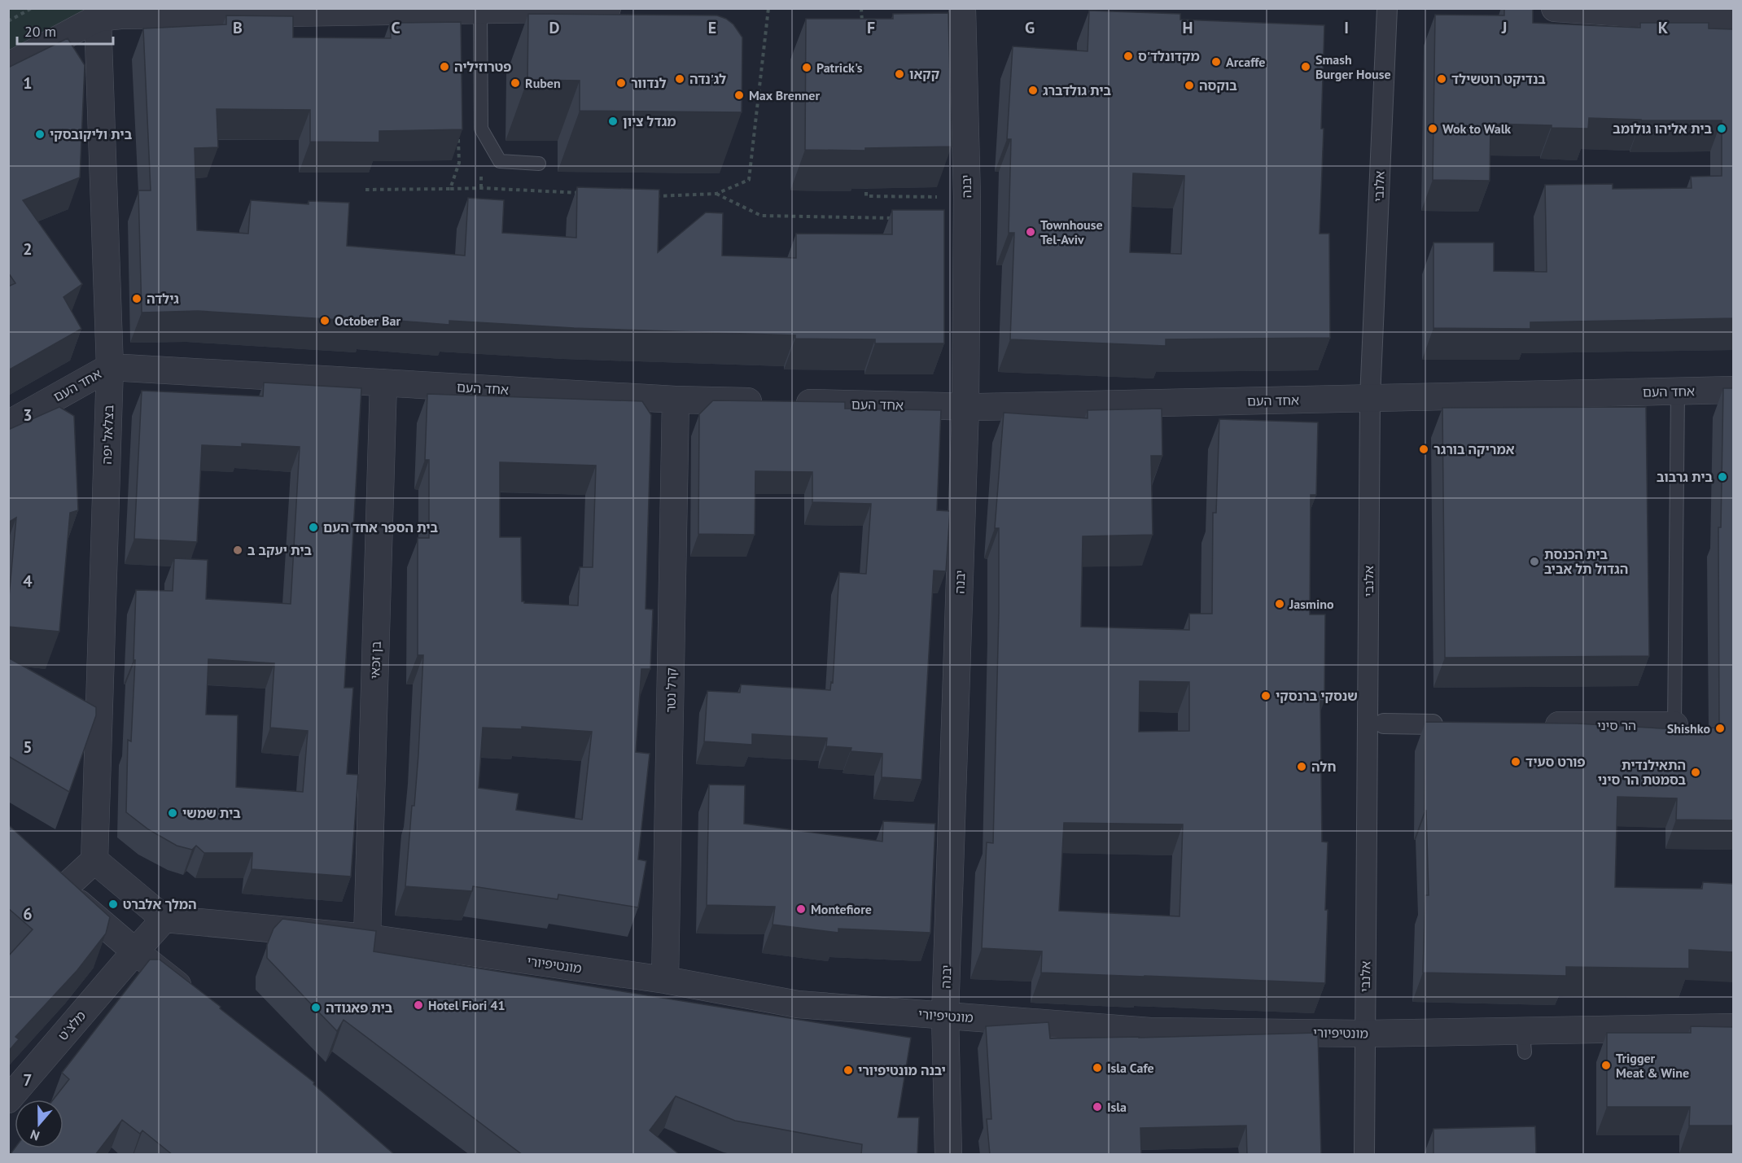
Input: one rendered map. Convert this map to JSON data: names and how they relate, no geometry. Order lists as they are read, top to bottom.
{
  "streets": {
    "street": [
      "יבנה",
      "אלנבי",
      "אחד העם",
      "בצלאל יפה",
      "בן זכאי",
      "קרל נטר",
      "הר סיני",
      "מונטיפיורי",
      "מלצ'ט"
    ]
  },
  "crossings": [
    ["יבנה", "אחד העם"],
    ["יבנה", "מונטיפיורי"],
    ["אלנבי", "אחד העם"],
    ["אלנבי", "מונטיפיורי"],
    ["אחד העם", "בצלאל יפה"],
    ["אחד העם", "בן זכאי"],
    ["אחד העם", "קרל נטר"],
    ["בן זכאי", "מונטיפיורי"],
    ["קרל נטר", "מונטיפיורי"],
    ["מונטיפיורי", "מלצ'ט"]
  ],
  "places": [
    "מקדונלד'ס",
    "Arcaffe",
    "פטרוזיליה",
    "Smash Burger House",
    "Patrick's",
    "קקאו",
    "לג'נדה",
    "בנדיקט רוטשילד",
    "Ruben",
    "לנדוור",
    "בוקסה",
    "בית גולדברג",
    "Max Brenner",
    "מגדל ציון",
    "Wok to Walk",
    "בית אליהו גולומב",
    "בית וליקובסקי",
    "Townhouse Tel-Aviv",
    "גילדה",
    "October Bar",
    "אמריקה בורגר",
    "בית גרבוב",
    "בית הספר אחד העם",
    "בית יעקב ב",
    "בית הכנסת הגדול תל אביב",
    "Jasmino",
    "שנסקי ברנסקי",
    "Shishko",
    "פורט סעיד",
    "חלה",
    "התאילנדית בסמטת הר סיני",
    "בית שמשי",
    "המלך אלברט",
    "Montefiore",
    "Hotel Fiori 41",
    "בית פאגודה",
    "Trigger Meat & Wine",
    "Isla Cafe",
    "יבנה מונטיפיורי",
    "Isla"
  ],
  "scale_bar": "20 m",
  "north": "bottom",
  "grid": {
    "columns": [
      "B",
      "C",
      "D",
      "E",
      "F",
      "G",
      "H",
      "I",
      "J",
      "K"
    ],
    "rows": [
      "1",
      "2",
      "3",
      "4",
      "5",
      "6",
      "7"
    ]
  }
}
